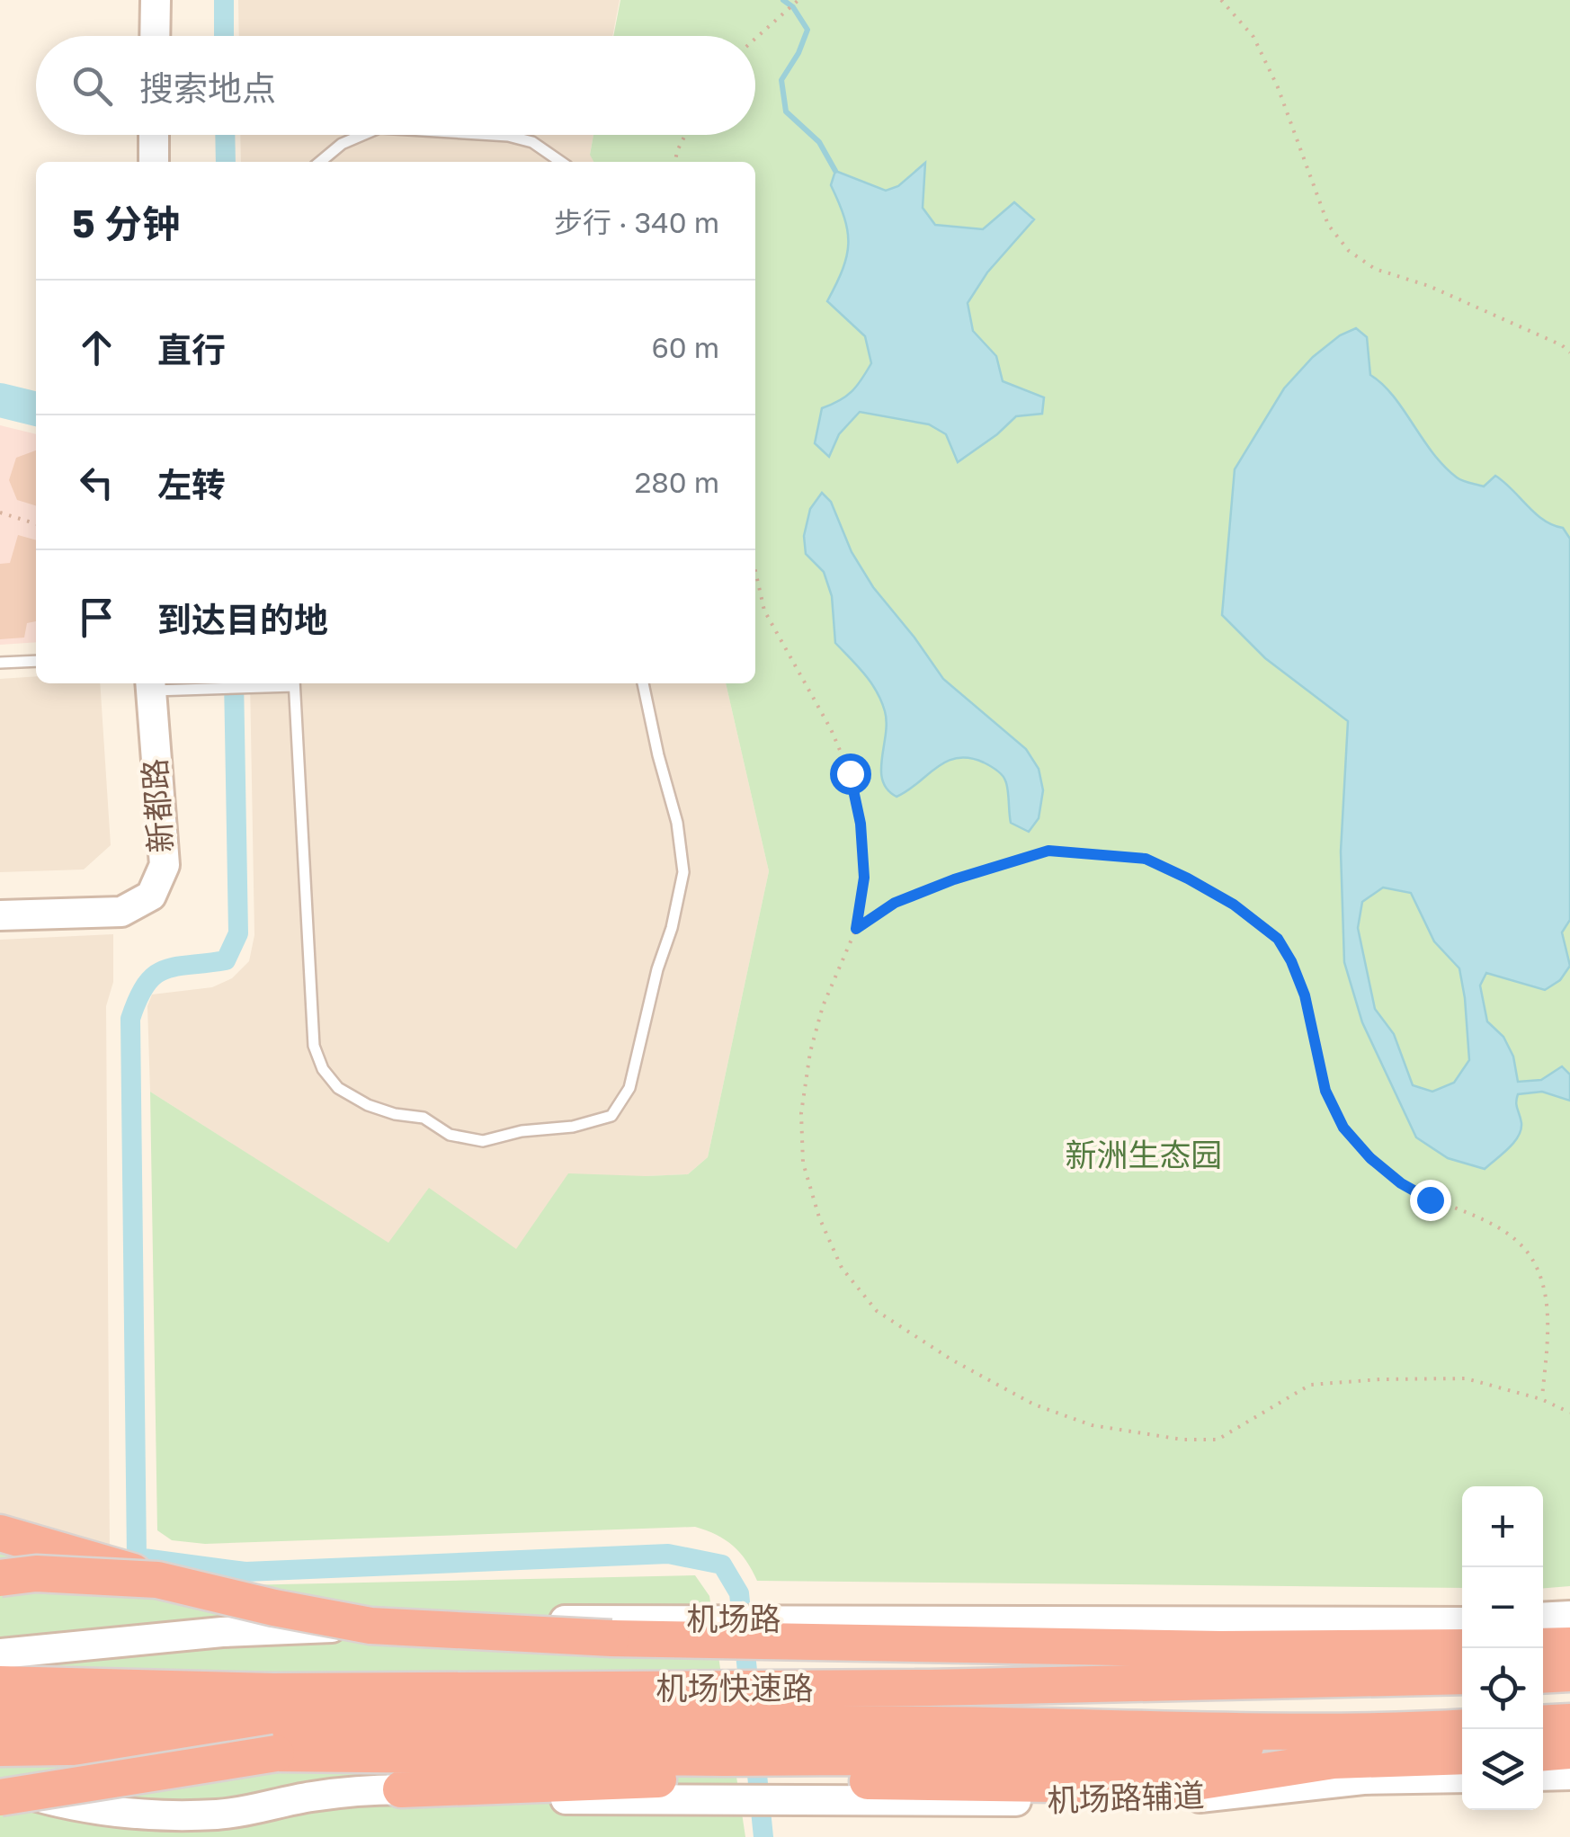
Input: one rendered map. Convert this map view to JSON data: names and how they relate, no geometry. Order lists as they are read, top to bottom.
{
  "streets": {
    "highway": ["机场快速路"],
    "street": ["新都路", "机场路", "机场路辅道"]
  },
  "crossings": [
    ["机场快速路", "机场路辅道"]
  ],
  "parks": ["新洲生态园"],
  "page": {
    "search": "搜索地点",
    "heading": ["5 分钟", "步行 · 340 m"],
    "list": [
      ["直行", "60 m"],
      ["左转", "280 m"],
      "到达目的地"
    ],
    "map_buttons": ["+", "−"]
  }
}
